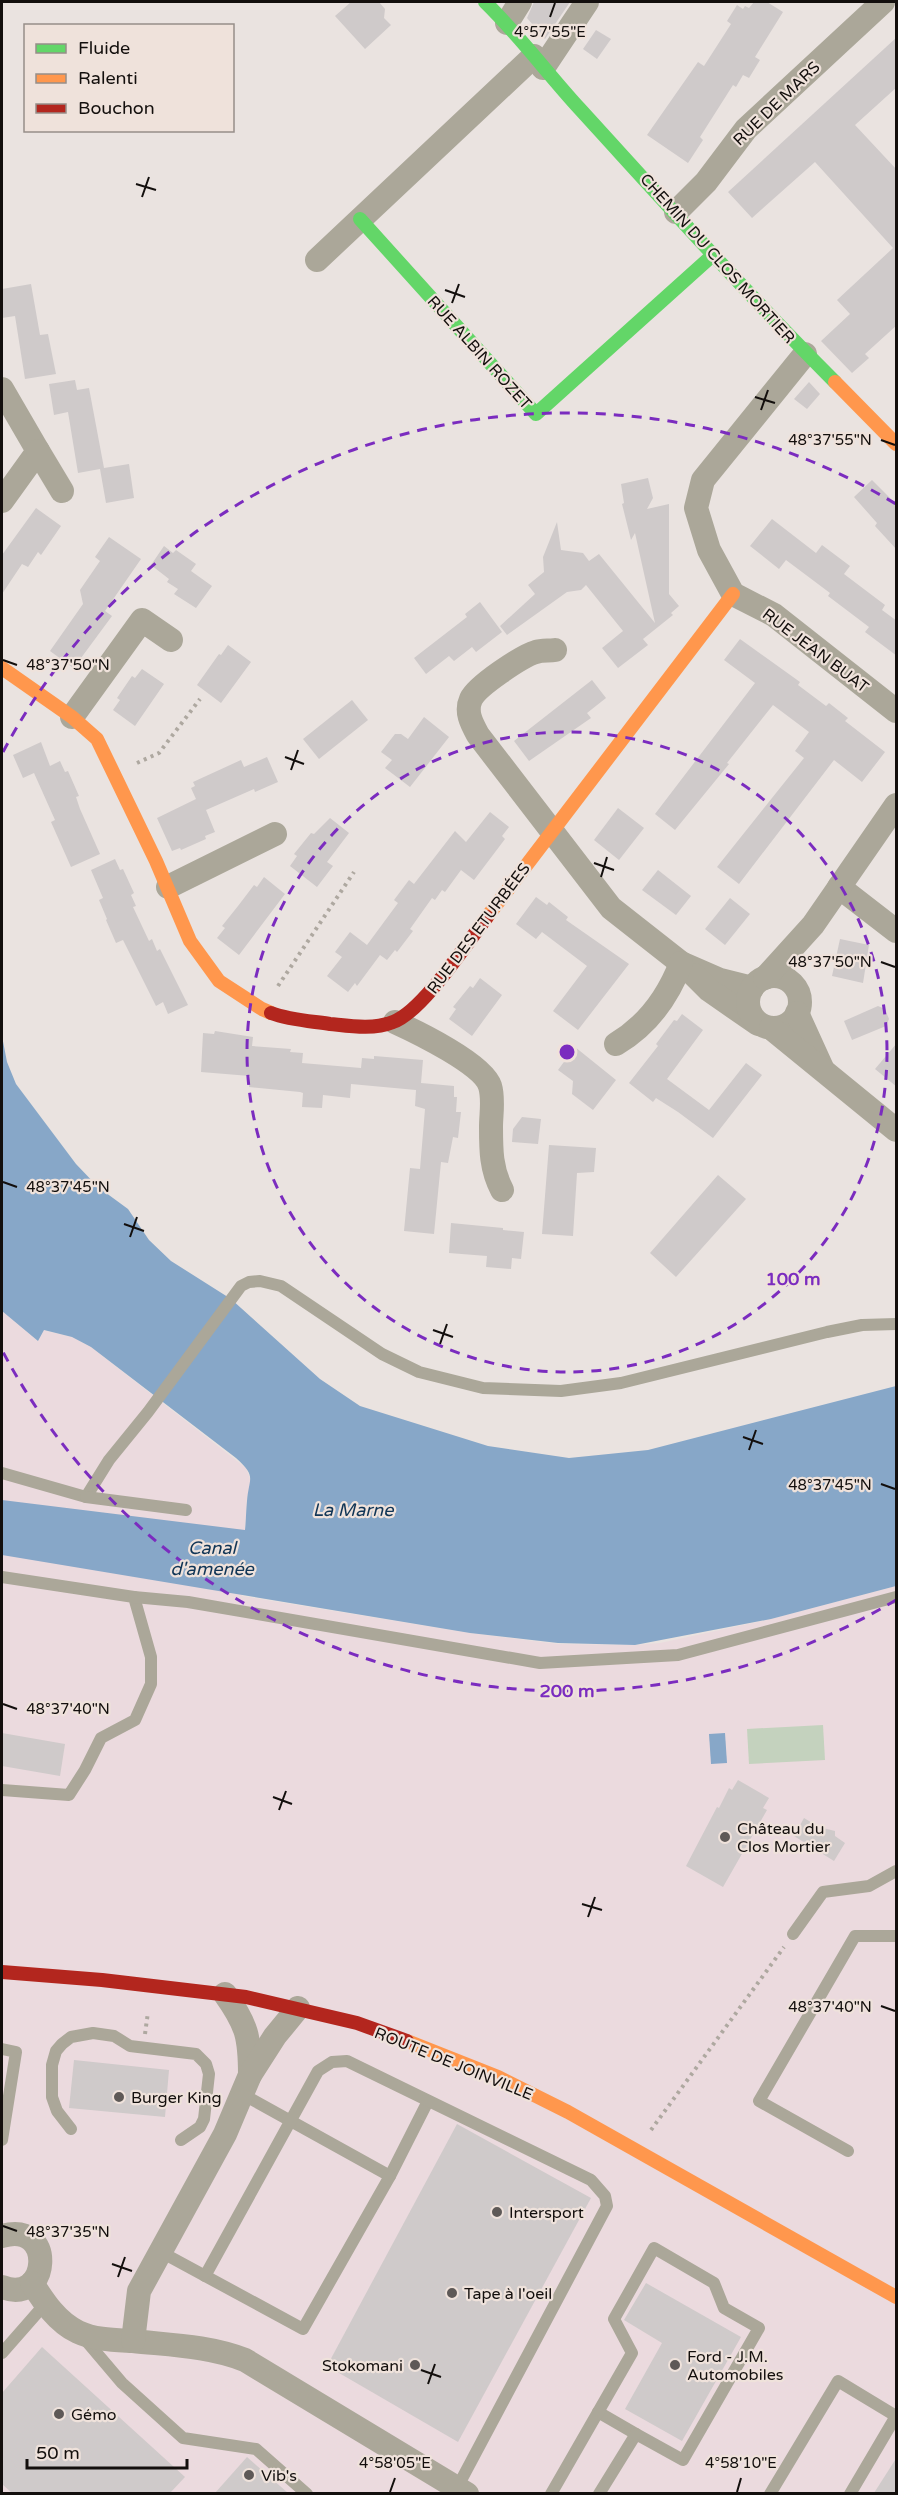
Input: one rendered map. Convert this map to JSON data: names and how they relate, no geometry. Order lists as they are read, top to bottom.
{
  "streets": {
    "street": [
      "RUE DE MARS",
      "CHEMIN DU CLOS MORTIER",
      "RUE ALBIN ROZET",
      "RUE JEAN BUAT",
      "RUE DES ETURBÉES",
      "ROUTE DE JOINVILLE"
    ]
  },
  "crossings": [
    ["RUE DE MARS", "CHEMIN DU CLOS MORTIER"],
    ["CHEMIN DU CLOS MORTIER", "RUE ALBIN ROZET"],
    ["RUE JEAN BUAT", "RUE DES ETURBÉES"]
  ],
  "water": ["La Marne", "Canal d'amenée"],
  "places": [
    "Château du Clos Mortier",
    "Burger King",
    "Intersport",
    "Tape à l'oeil",
    "Stokomani",
    "Ford - J.M. Automobiles",
    "Gémo",
    "Vib's"
  ],
  "legend": ["Fluide", "Ralenti", "Bouchon"],
  "scale_bar": "50 m",
  "coordinates": [
    "4°57'55\"E",
    "48°37'55\"N",
    "48°37'50\"N",
    "48°37'45\"N",
    "48°37'40\"N",
    "48°37'35\"N",
    "4°58'05\"E",
    "4°58'10\"E"
  ],
  "rings": ["100 m", "200 m"]
}
